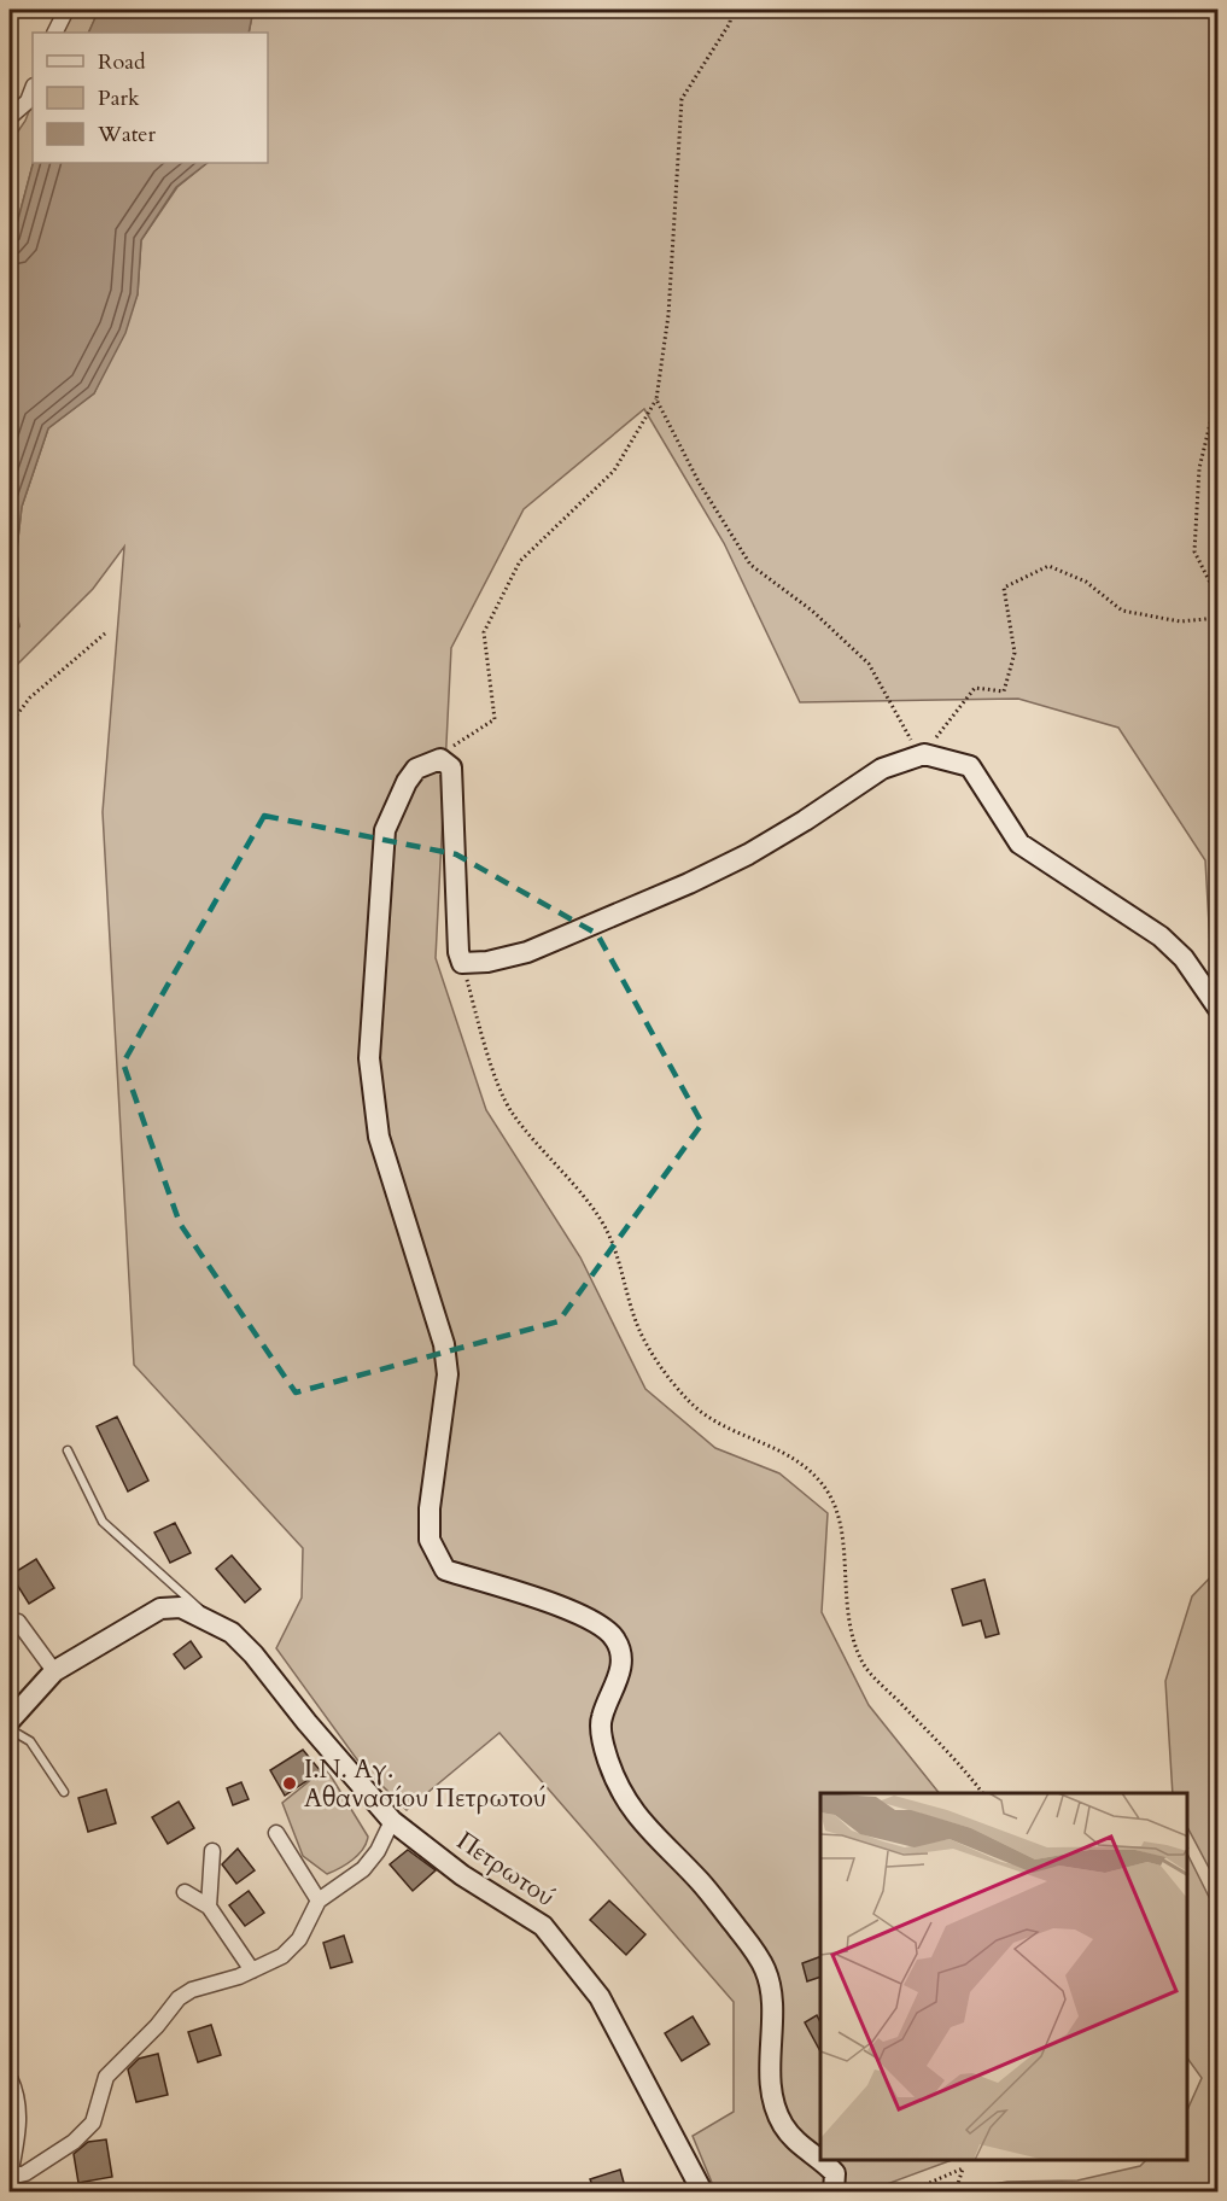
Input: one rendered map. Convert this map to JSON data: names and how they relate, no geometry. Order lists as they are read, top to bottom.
{
  "streets": {
    "street": ["Πετρωτού"]
  },
  "places": ["Ι.Ν. Αγ. Αθανασίου Πετρωτού"],
  "legend": ["Road", "Park", "Water"]
}
